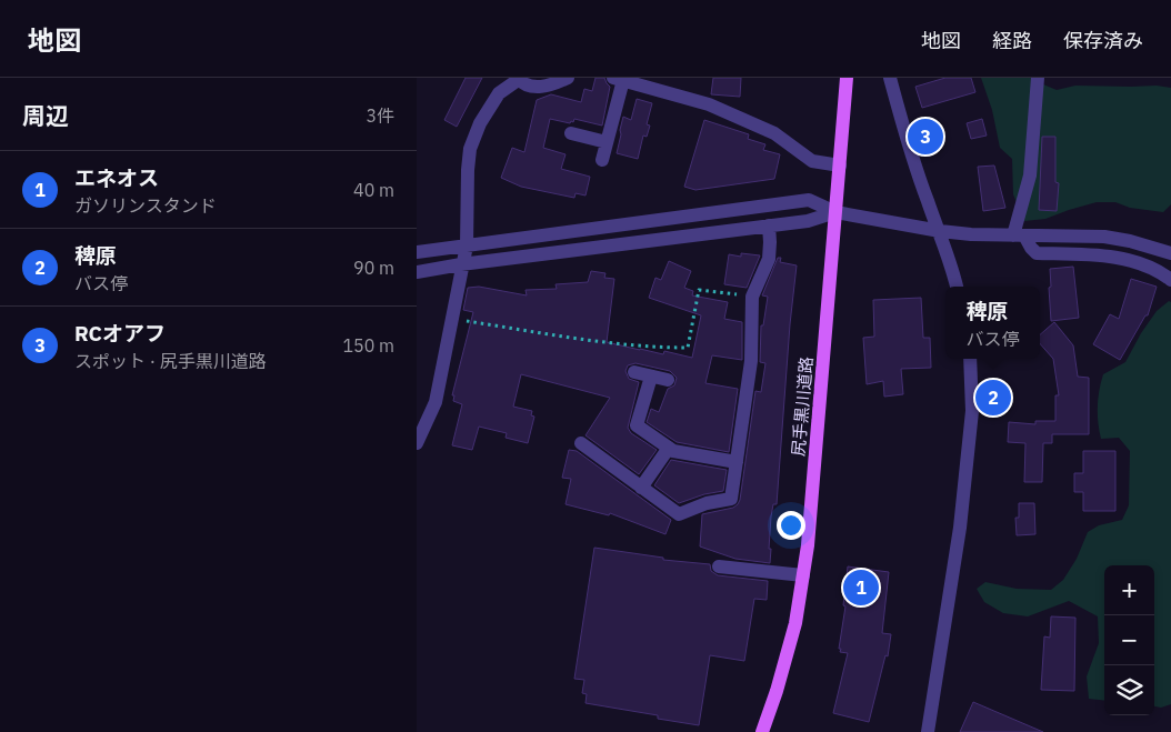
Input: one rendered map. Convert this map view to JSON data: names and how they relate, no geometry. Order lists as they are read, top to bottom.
{
  "streets": {
    "main road": ["尻手黒川道路"]
  },
  "page": {
    "header": "地図",
    "nav": ["地図", "経路", "保存済み"],
    "heading": ["周辺", "3件"],
    "pins": ["3", "2", "1"],
    "list": [
      {
        "mark": "1",
        "name": "エネオス",
        "note": "ガソリンスタンド",
        "value": "40 m"
      },
      {
        "mark": "2",
        "name": "稗原",
        "note": "バス停",
        "value": "90 m"
      },
      {
        "mark": "3",
        "name": "RCオアフ",
        "note": "スポット · 尻手黒川道路",
        "value": "150 m"
      }
    ],
    "popup": ["稗原", "バス停"],
    "map_buttons": ["+", "−"]
  }
}
